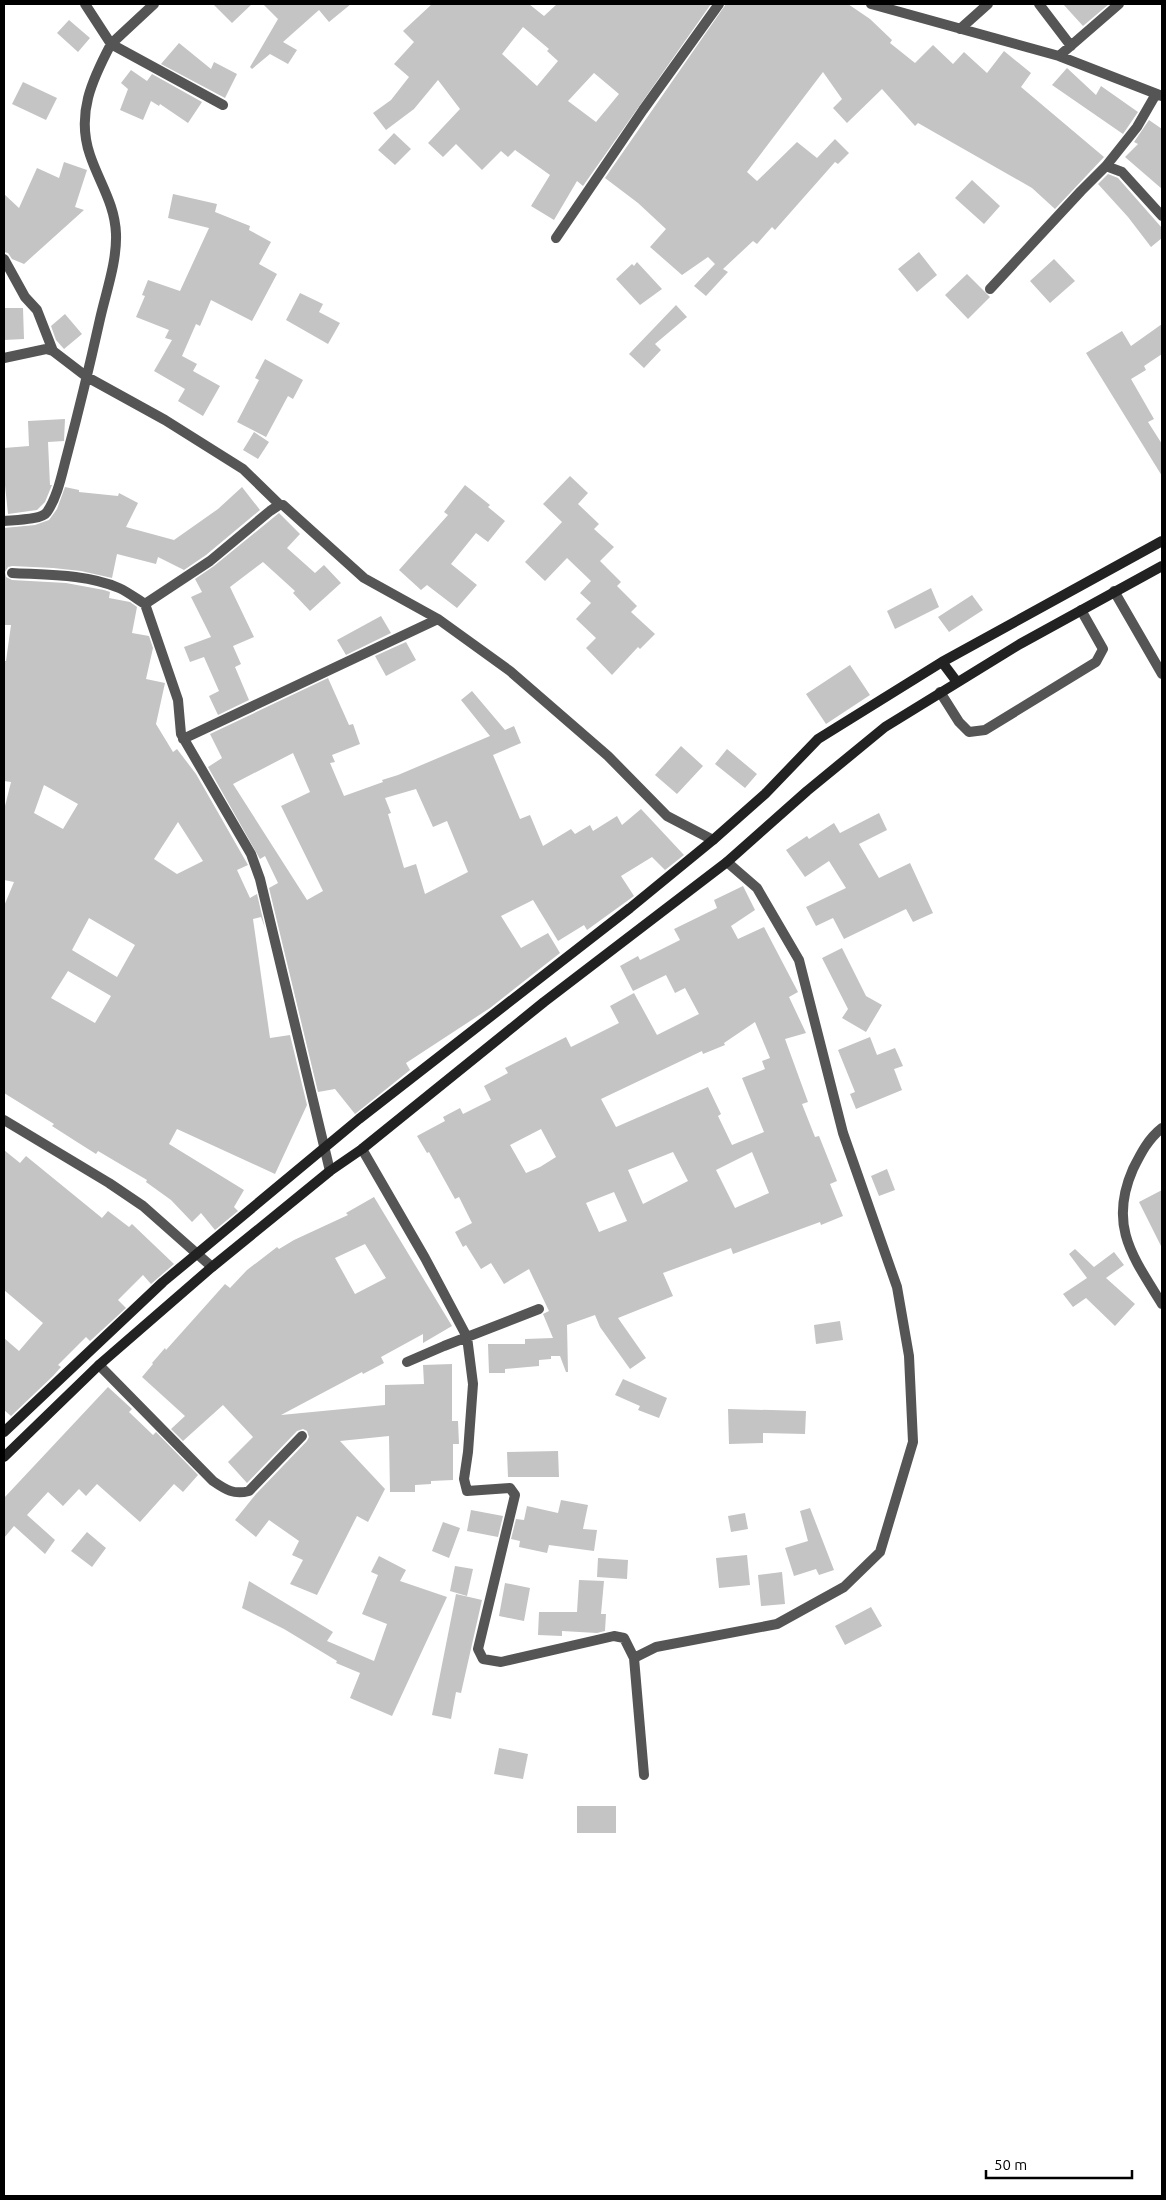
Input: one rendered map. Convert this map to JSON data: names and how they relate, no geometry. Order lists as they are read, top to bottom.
{
  "scale_bar": "50 m"
}
